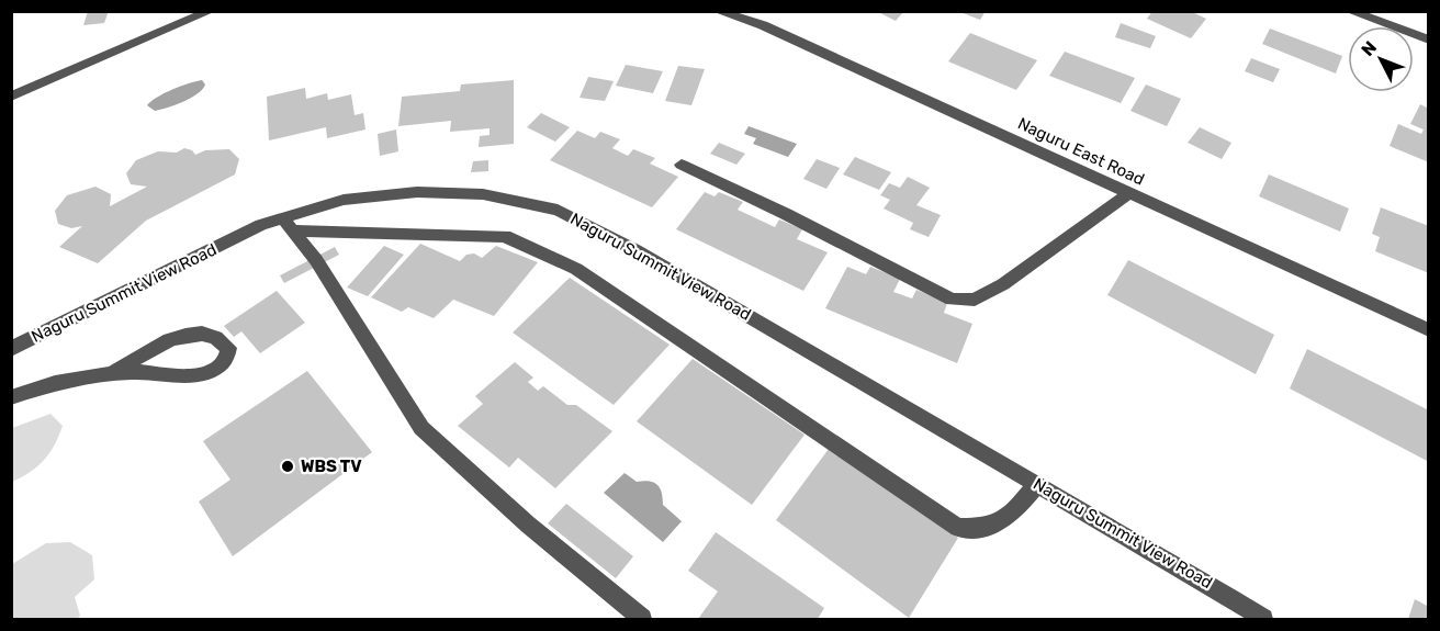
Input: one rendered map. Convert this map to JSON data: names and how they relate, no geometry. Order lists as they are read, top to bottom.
{
  "streets": {
    "street": ["Naguru East Road", "Naguru Summit View Road"]
  },
  "places": ["WBS TV"],
  "north": "top left"
}
